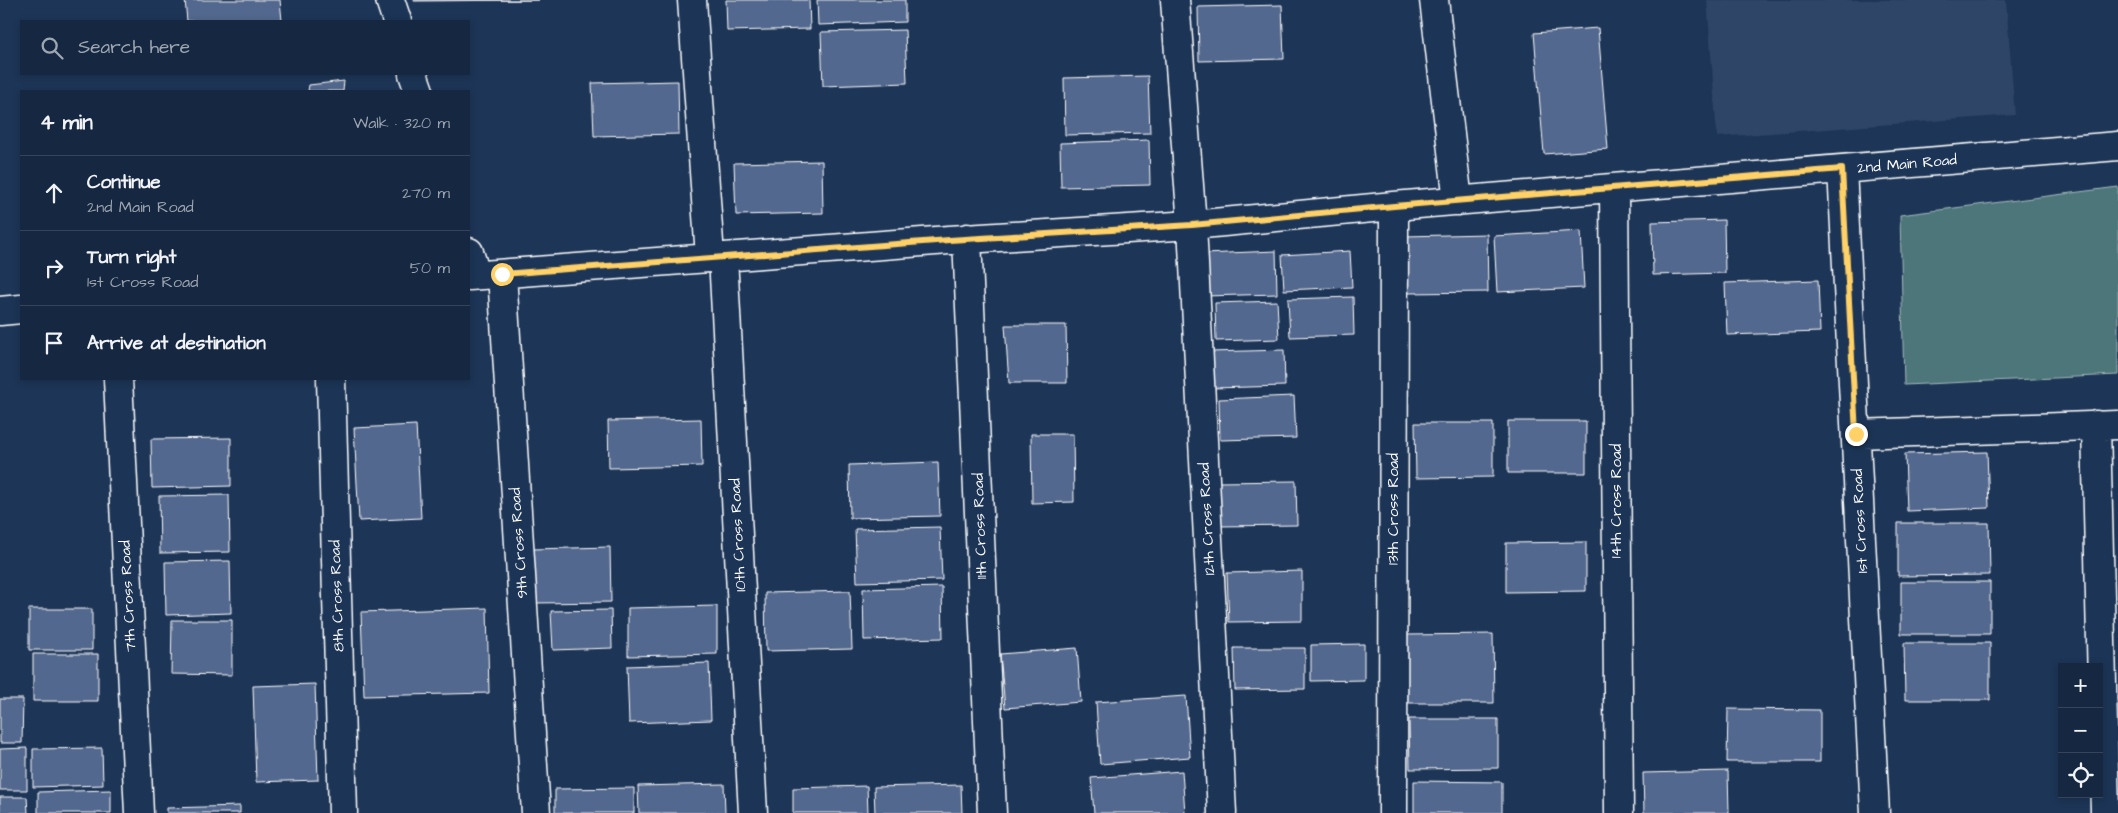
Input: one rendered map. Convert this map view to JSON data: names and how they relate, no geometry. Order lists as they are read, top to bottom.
{
  "streets": {
    "street": [
      "2nd Main Road",
      "14th Cross Road",
      "13th Cross Road",
      "12th Cross Road",
      "1st Cross Road",
      "11th Cross Road",
      "10th Cross Road",
      "9th Cross Road",
      "7th Cross Road",
      "8th Cross Road"
    ]
  },
  "crossings": [
    ["2nd Main Road", "14th Cross Road"],
    ["2nd Main Road", "13th Cross Road"],
    ["2nd Main Road", "12th Cross Road"],
    ["2nd Main Road", "1st Cross Road"],
    ["2nd Main Road", "11th Cross Road"],
    ["2nd Main Road", "10th Cross Road"],
    ["2nd Main Road", "9th Cross Road"]
  ],
  "page": {
    "search": "Search here",
    "heading": ["4 min", "Walk · 320 m"],
    "list": [
      ["Continue", "2nd Main Road", "270 m"],
      ["Turn right", "1st Cross Road", "50 m"],
      "Arrive at destination"
    ],
    "map_buttons": ["+", "−"]
  }
}
